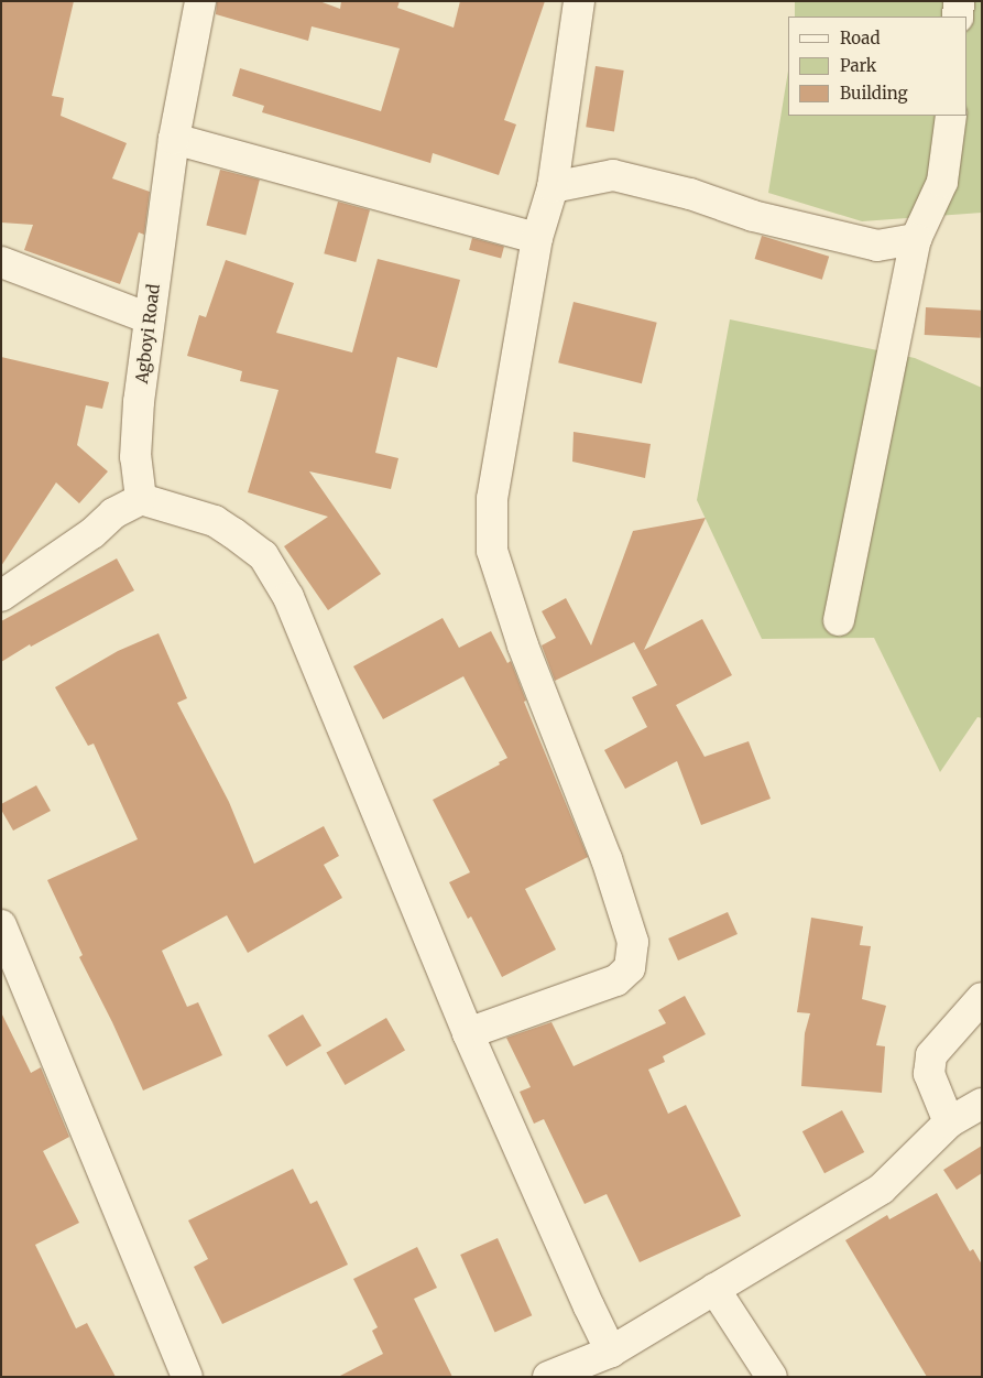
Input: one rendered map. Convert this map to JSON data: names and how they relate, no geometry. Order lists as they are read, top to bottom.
{
  "streets": {
    "street": ["Agboyi Road"]
  },
  "legend": ["Road", "Park", "Building"]
}
